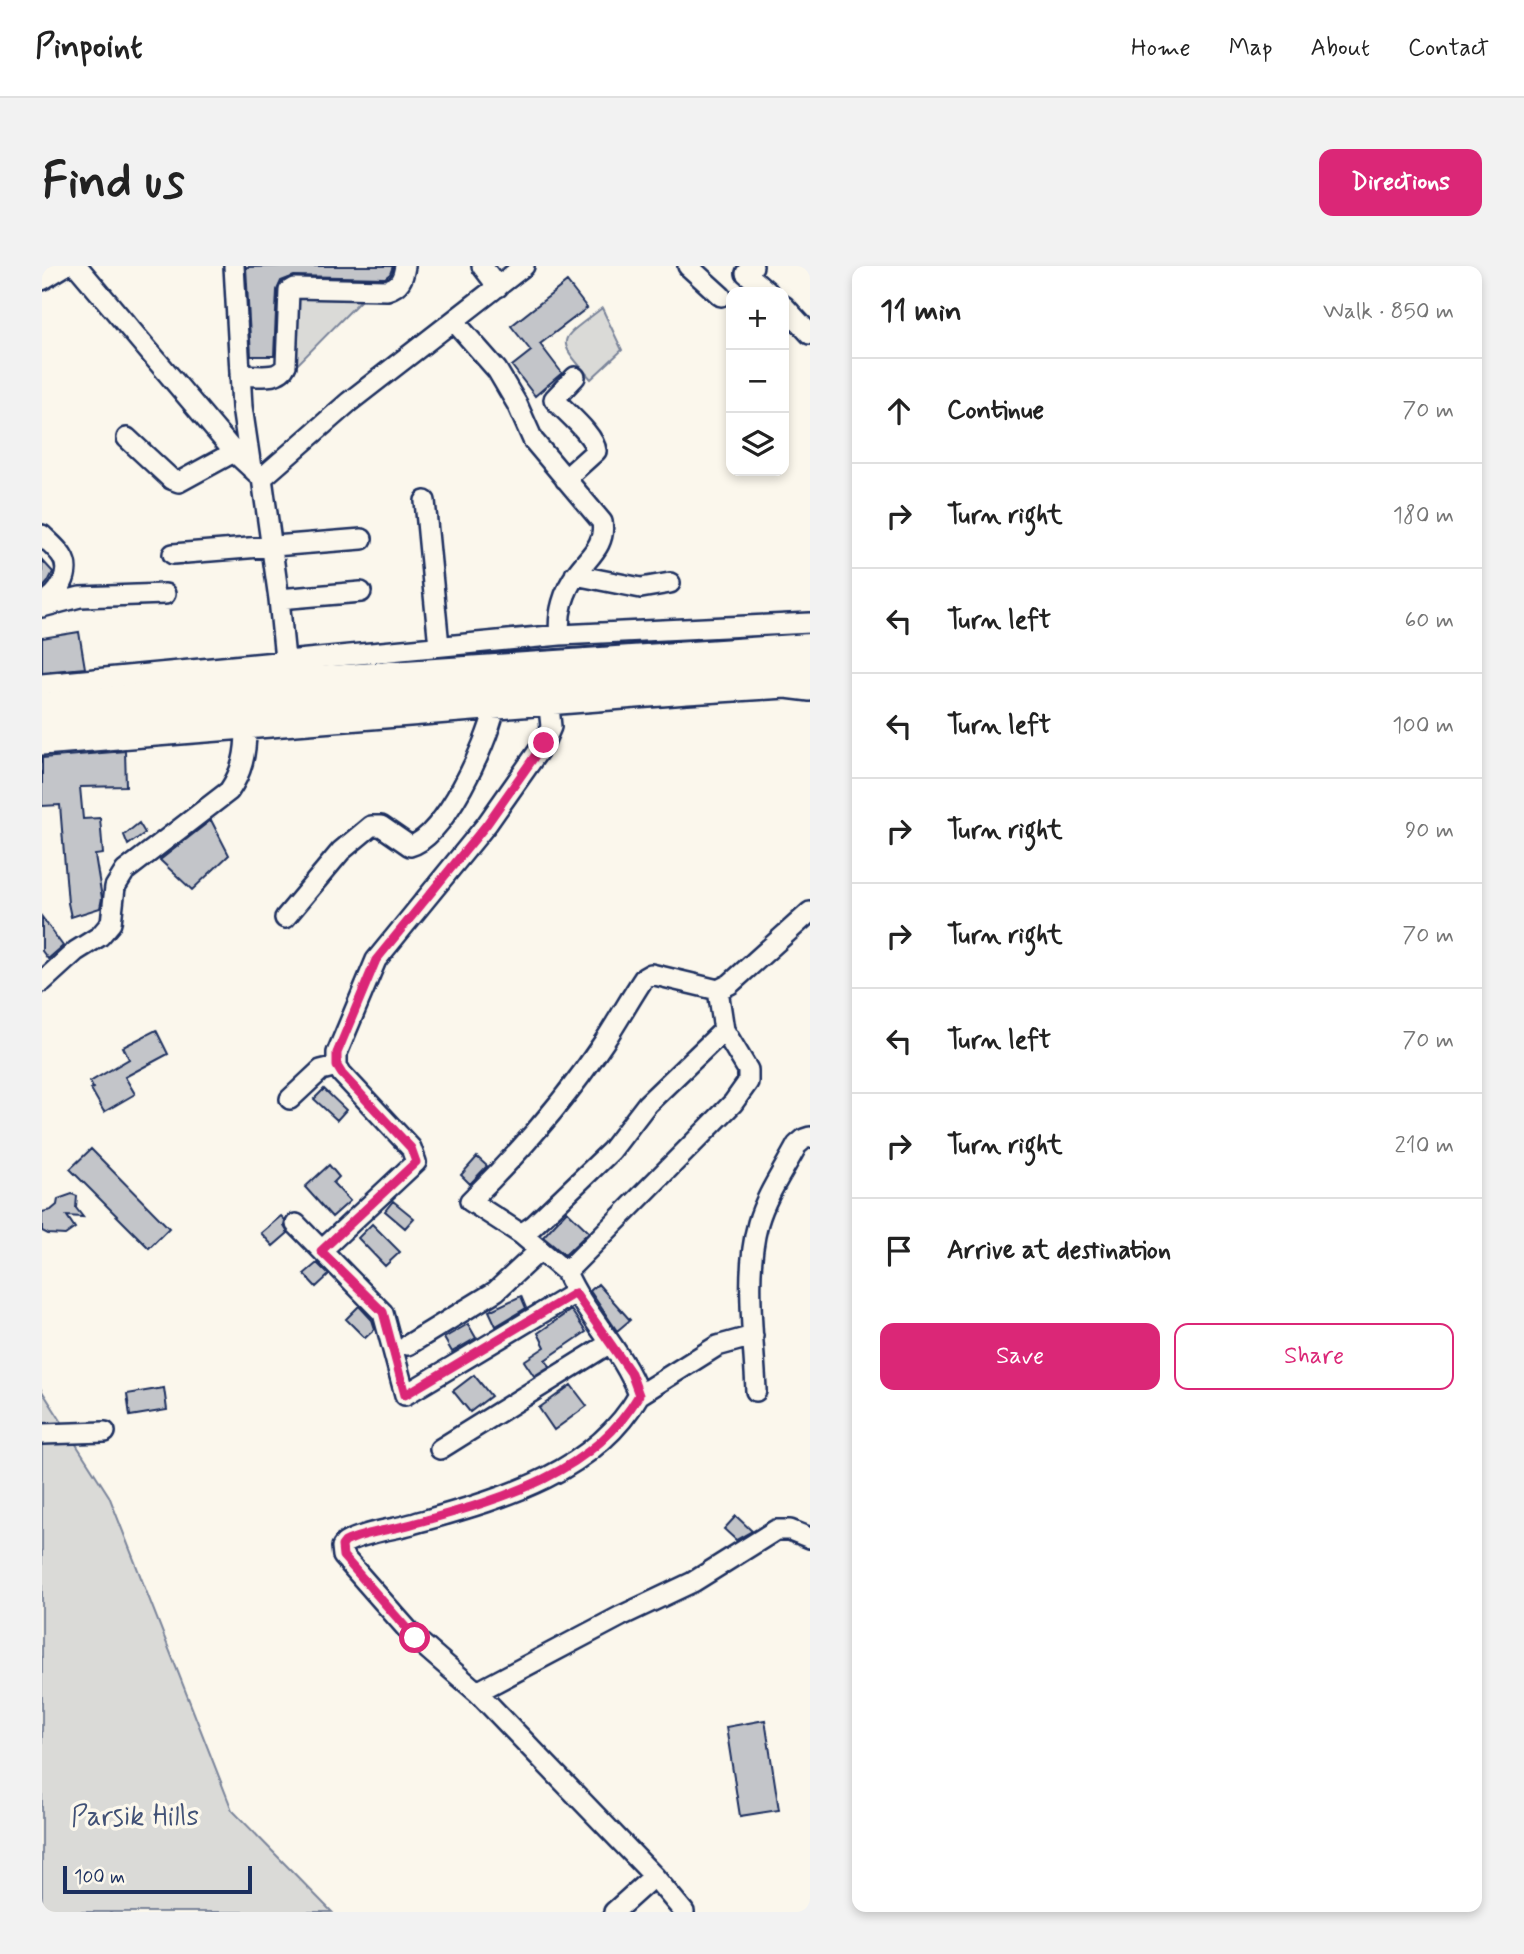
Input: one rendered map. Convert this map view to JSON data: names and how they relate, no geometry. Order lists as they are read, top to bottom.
{
  "parks": ["Parsik Hills"],
  "scale_bar": "100 m",
  "page": {
    "header": "Pinpoint",
    "nav": [
      "Home",
      "Map",
      "About",
      "Contact"
    ],
    "buttons": [
      "Directions",
      ["Save", "Share"]
    ],
    "title": "Find us",
    "heading": ["11 min", "Walk · 850 m"],
    "map_buttons": ["+", "−"],
    "list": [
      ["Continue", "70 m"],
      ["Turn right", "180 m"],
      ["Turn left", "60 m"],
      ["Turn left", "100 m"],
      ["Turn right", "90 m"],
      ["Turn right", "70 m"],
      ["Turn left", "70 m"],
      ["Turn right", "210 m"],
      "Arrive at destination"
    ],
    "scale": "100 m"
  }
}
